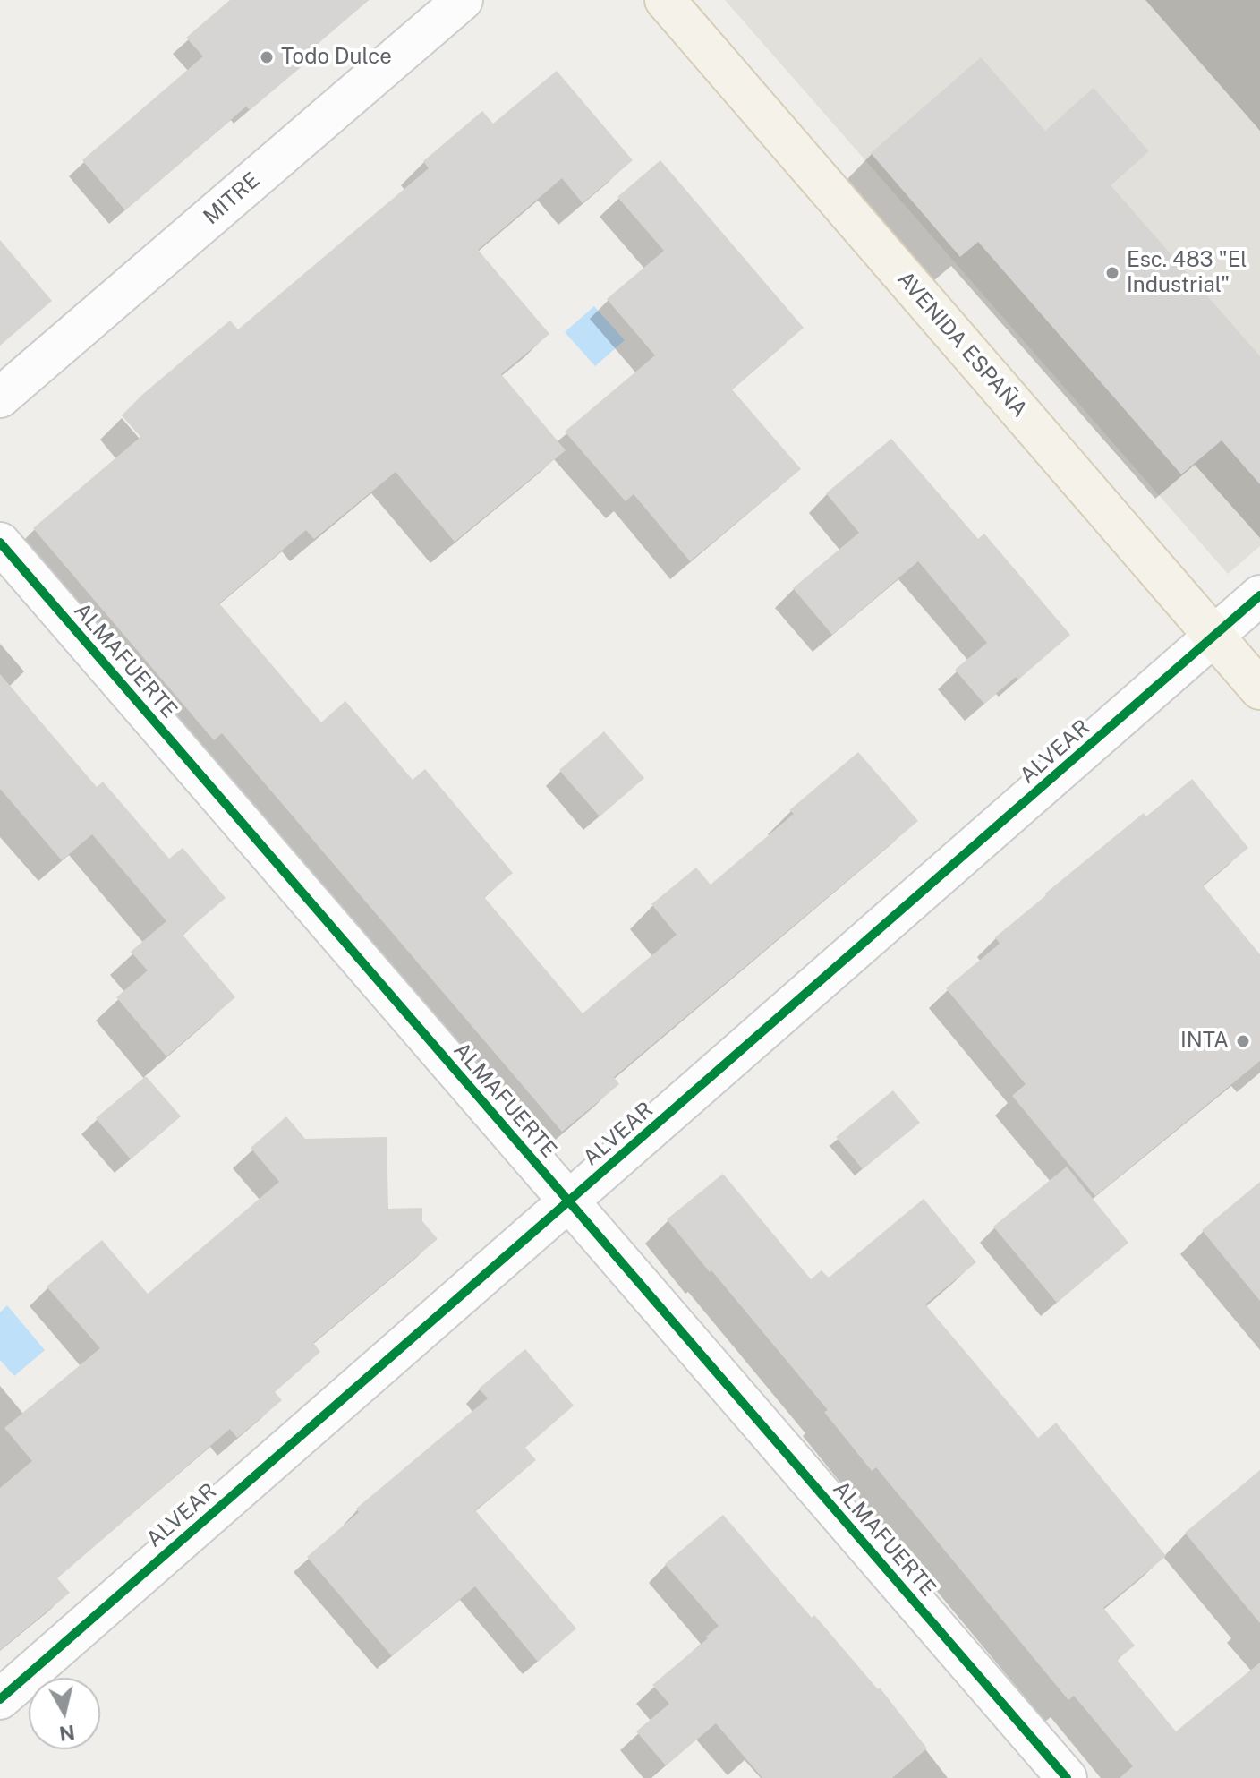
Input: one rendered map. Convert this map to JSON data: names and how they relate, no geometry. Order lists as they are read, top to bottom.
{
  "streets": {
    "main road": ["AVENIDA ESPAÑA"],
    "street": ["MITRE", "ALMAFUERTE", "ALVEAR"]
  },
  "crossings": [
    ["AVENIDA ESPAÑA", "ALVEAR"],
    ["ALMAFUERTE", "ALVEAR"]
  ],
  "places": ["Todo Dulce", "Esc. 483 \"El Industrial\"", "INTA"],
  "north": "bottom"
}
